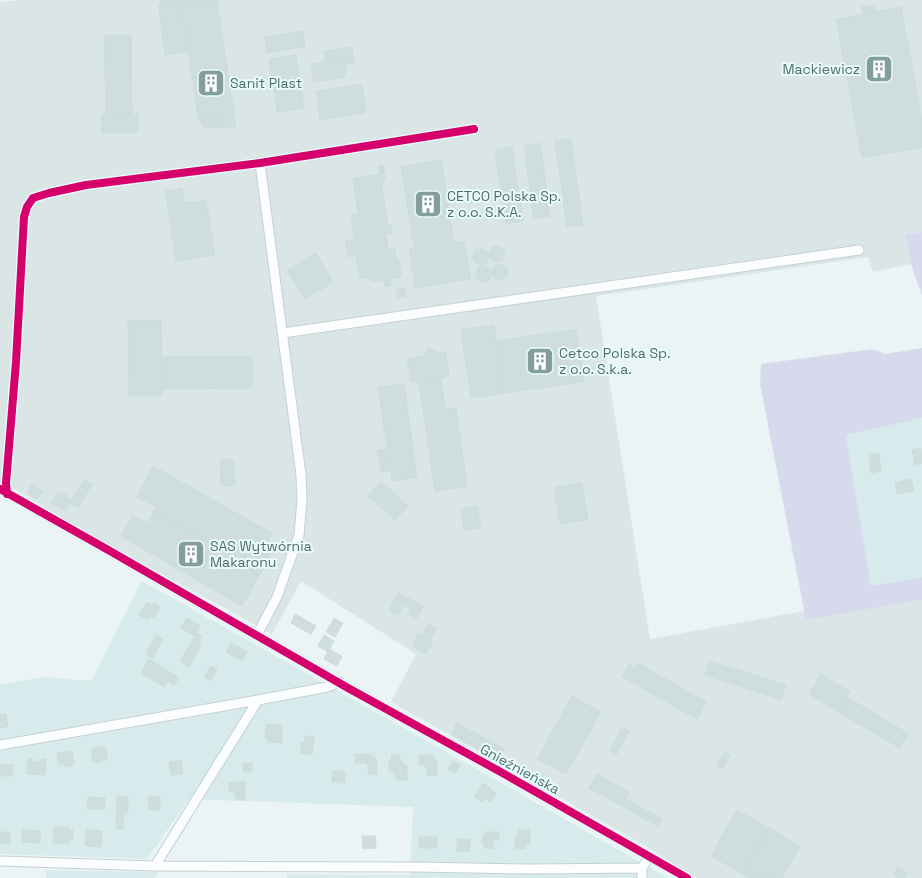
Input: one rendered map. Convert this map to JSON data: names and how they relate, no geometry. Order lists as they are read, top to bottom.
{
  "streets": {
    "street": ["Gnieźnieńska"]
  },
  "places": {
    "building": [
      "Mackiewicz",
      "Sanit Plast",
      "CETCO Polska Sp. z o.o. S.K.A.",
      "Cetco Polska Sp. z o.o. S.k.a.",
      "SAS Wytwórnia Makaronu"
    ]
  }
}
